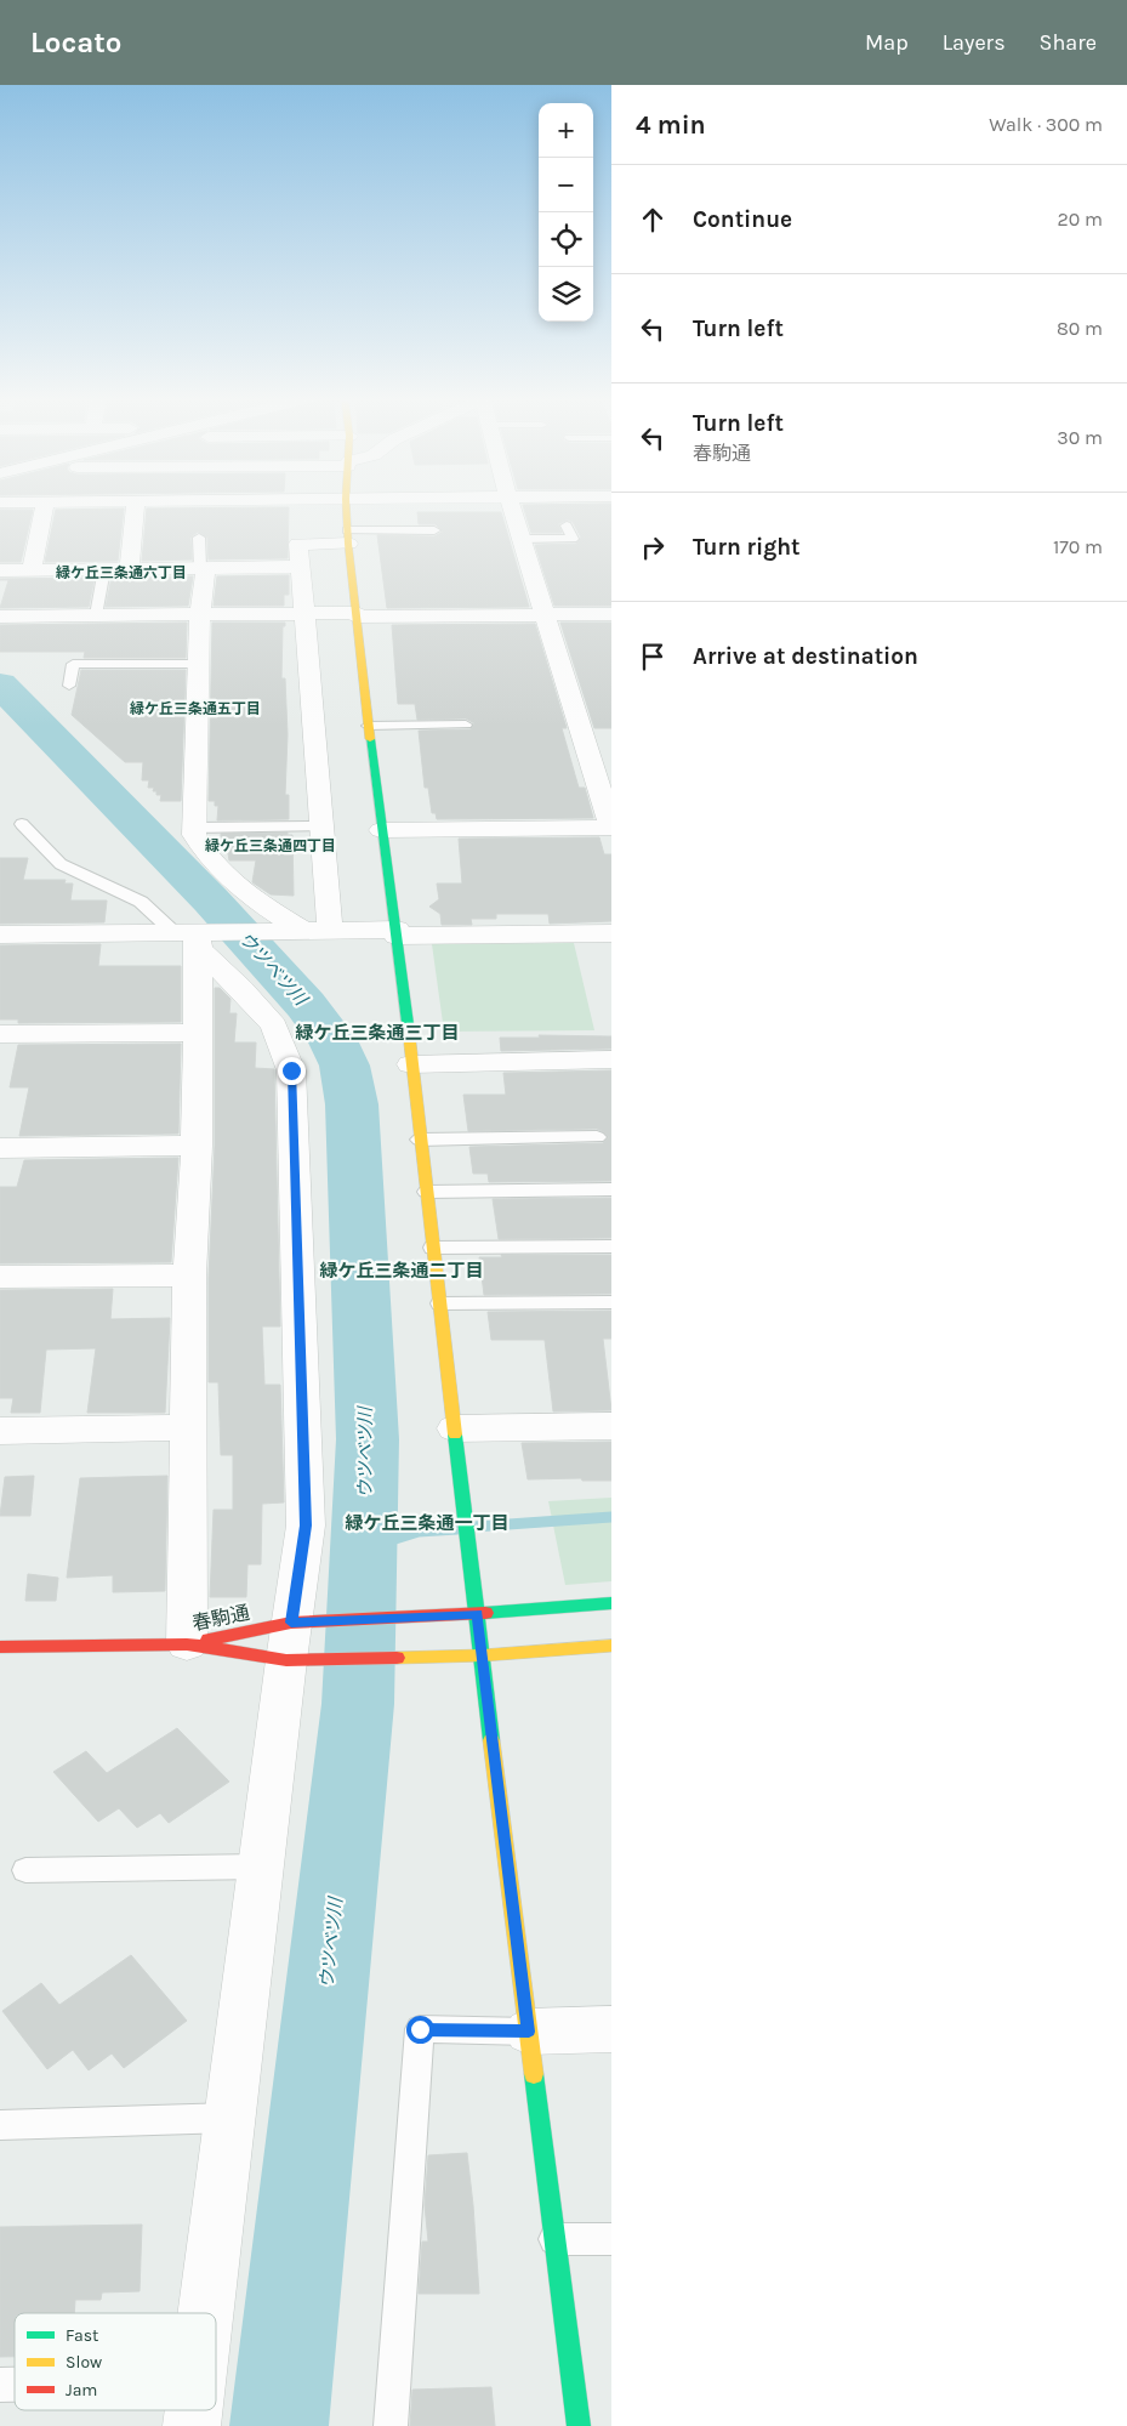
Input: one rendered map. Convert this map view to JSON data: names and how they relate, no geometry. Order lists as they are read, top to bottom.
{
  "streets": {
    "street": ["春駒通"]
  },
  "districts": [
    "緑ケ丘三条通六丁目",
    "緑ケ丘三条通五丁目",
    "緑ケ丘三条通四丁目",
    "緑ケ丘三条通三丁目",
    "緑ケ丘三条通二丁目",
    "緑ケ丘三条通一丁目"
  ],
  "water": ["ウツベツ川"],
  "legend": ["Fast", "Slow", "Jam"],
  "page": {
    "header": "Locato",
    "nav": ["Map", "Layers", "Share"],
    "heading": ["4 min", "Walk · 300 m"],
    "map_buttons": ["+", "−"],
    "list": [
      ["Continue", "20 m"],
      ["Turn left", "80 m"],
      ["Turn left", "春駒通", "30 m"],
      ["Turn right", "170 m"],
      "Arrive at destination"
    ]
  }
}
